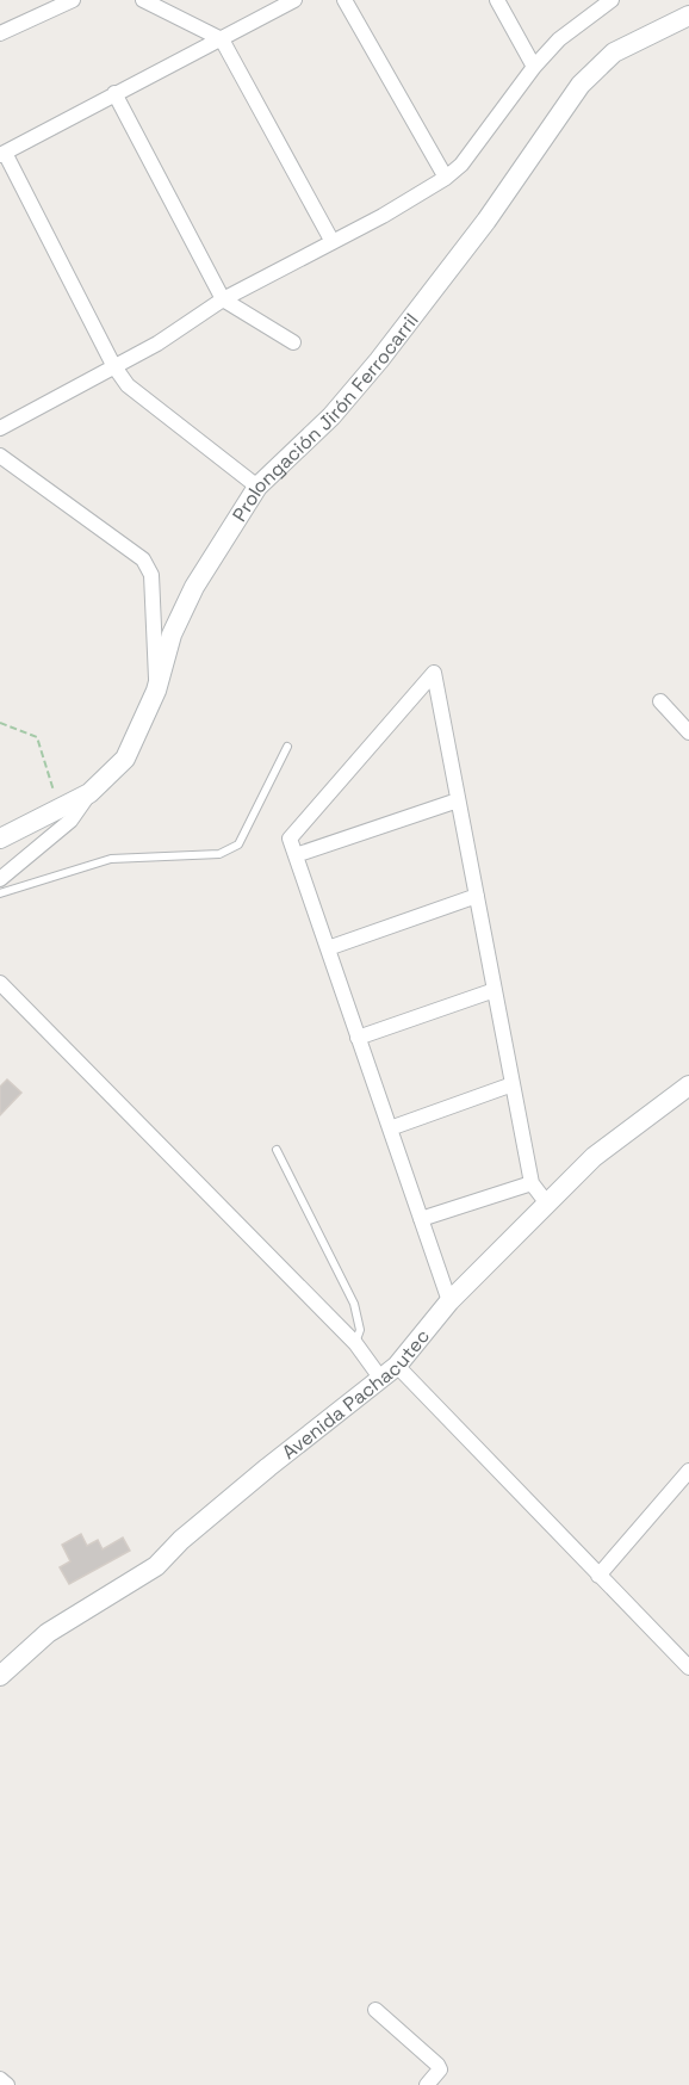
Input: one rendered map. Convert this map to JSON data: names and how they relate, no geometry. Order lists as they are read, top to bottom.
{
  "streets": {
    "street": ["Prolongación Jirón Ferrocarril", "Avenida Pachacutec"]
  }
}
